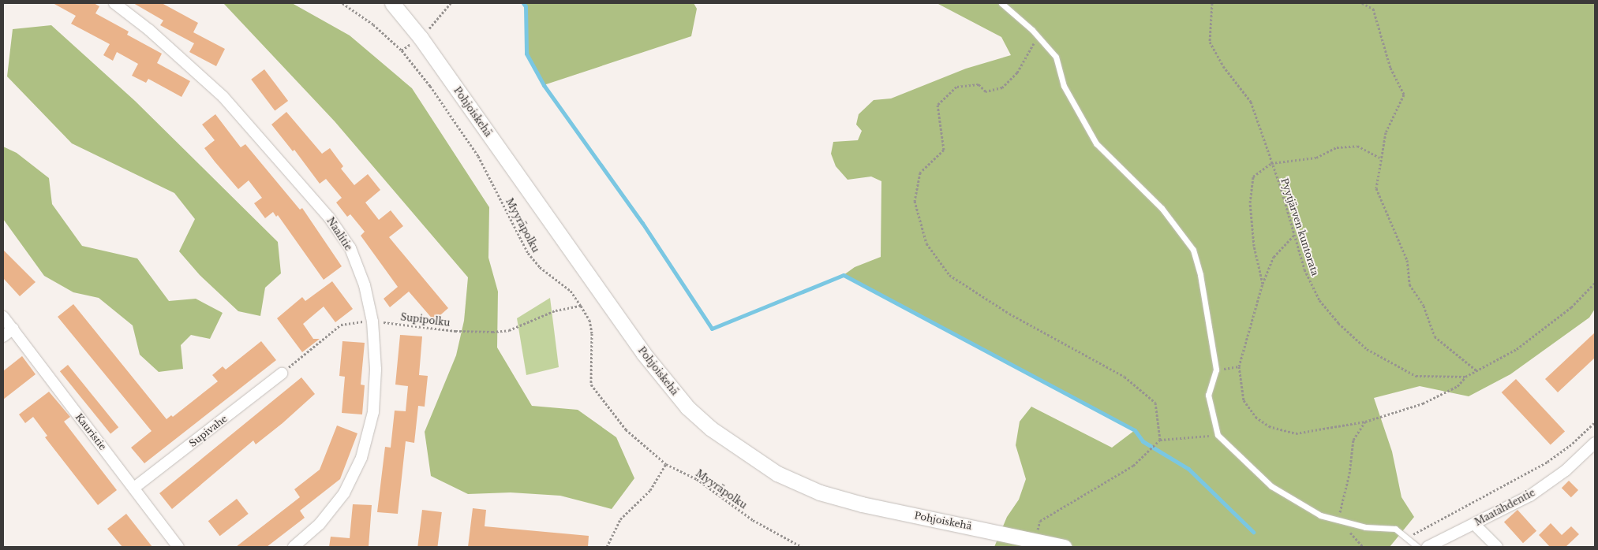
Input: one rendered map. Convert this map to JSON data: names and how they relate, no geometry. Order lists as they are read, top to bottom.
{
  "streets": {
    "main road": ["Pohjoiskehä"],
    "street": [
      "Naalitie",
      "Supivahe",
      "Kauristie",
      "Maatähdentie"
    ],
    "path": ["Myyräpolku", "Pyytjärven kuntorata", "Supipolku"]
  },
  "crossings": [
    ["Myyräpolku", "Supipolku"],
    ["Naalitie", "Supipolku"],
    ["Supipolku", "Supivahe"],
    ["Supivahe", "Kauristie"]
  ]
}
